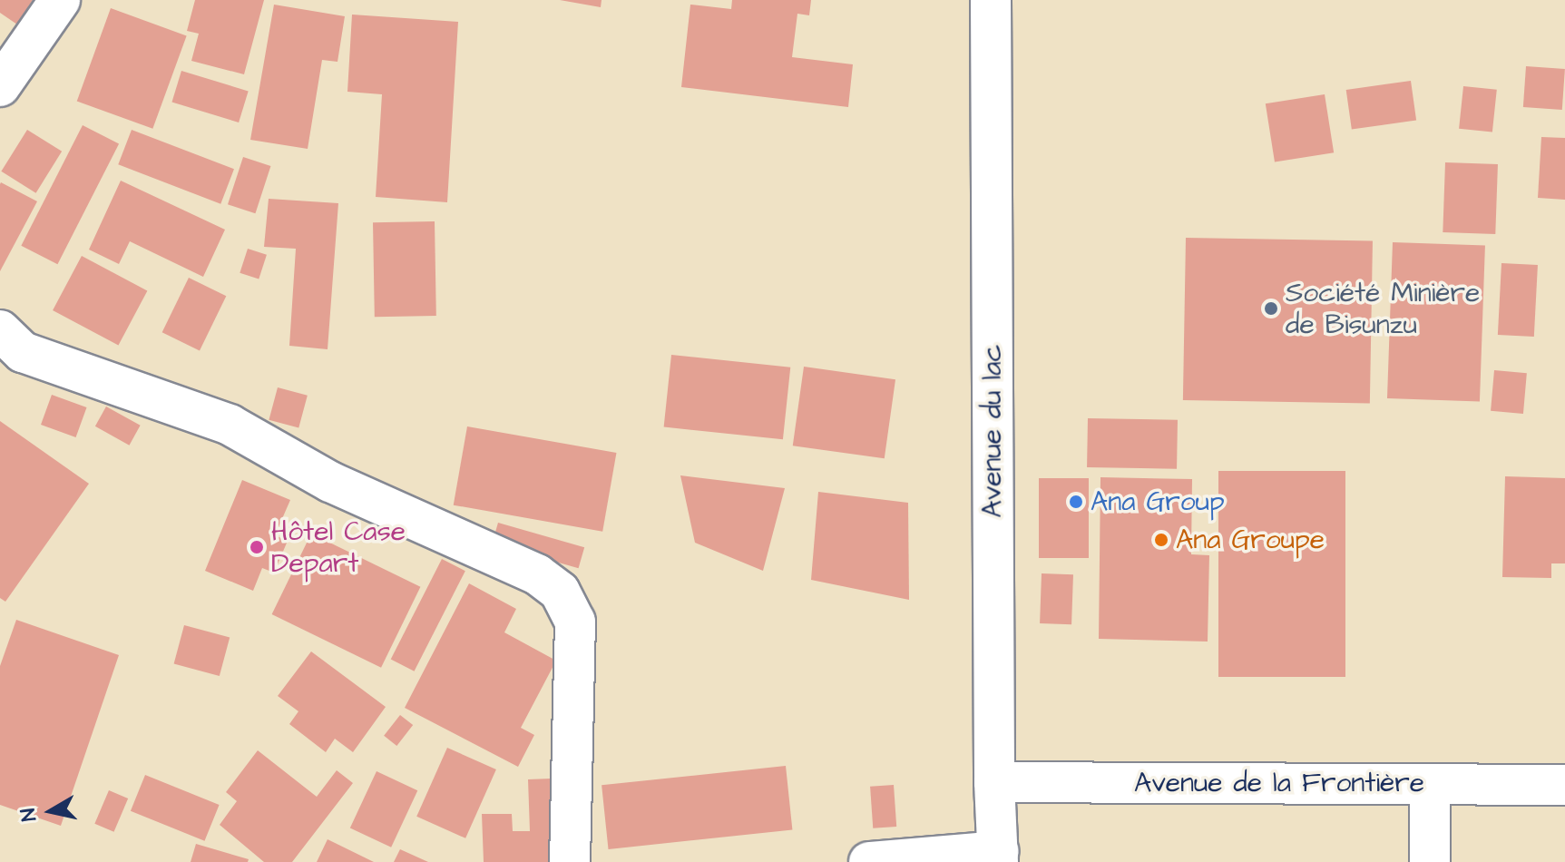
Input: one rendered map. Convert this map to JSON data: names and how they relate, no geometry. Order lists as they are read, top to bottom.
{
  "streets": {
    "street": ["Avenue du lac", "Avenue de la Frontière"]
  },
  "crossings": [
    ["Avenue du lac", "Avenue de la Frontière"]
  ],
  "places": [
    "Société Minière de Bisunzu",
    "Ana Group",
    "Ana Groupe",
    "Hôtel Case Depart"
  ],
  "north": "left"
}
